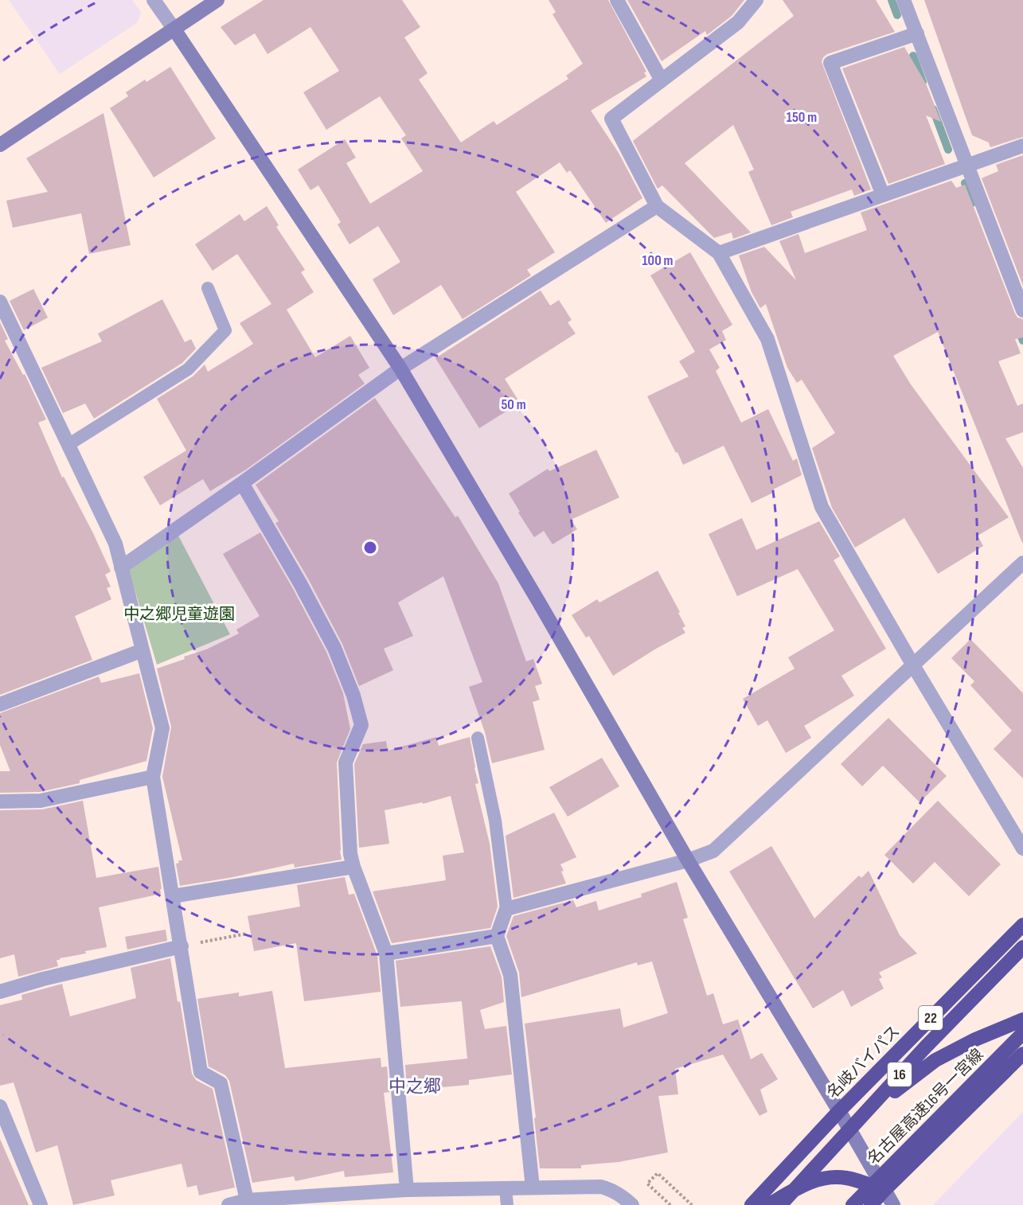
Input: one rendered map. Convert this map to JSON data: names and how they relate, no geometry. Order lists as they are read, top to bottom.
{
  "streets": {
    "highway": [
      "22",
      "名岐バイパス",
      "16",
      "名古屋高速16号一宮線"
    ]
  },
  "districts": ["中之郷"],
  "parks": ["中之郷児童遊園"],
  "rings": ["150 m", "100 m", "50 m"]
}
